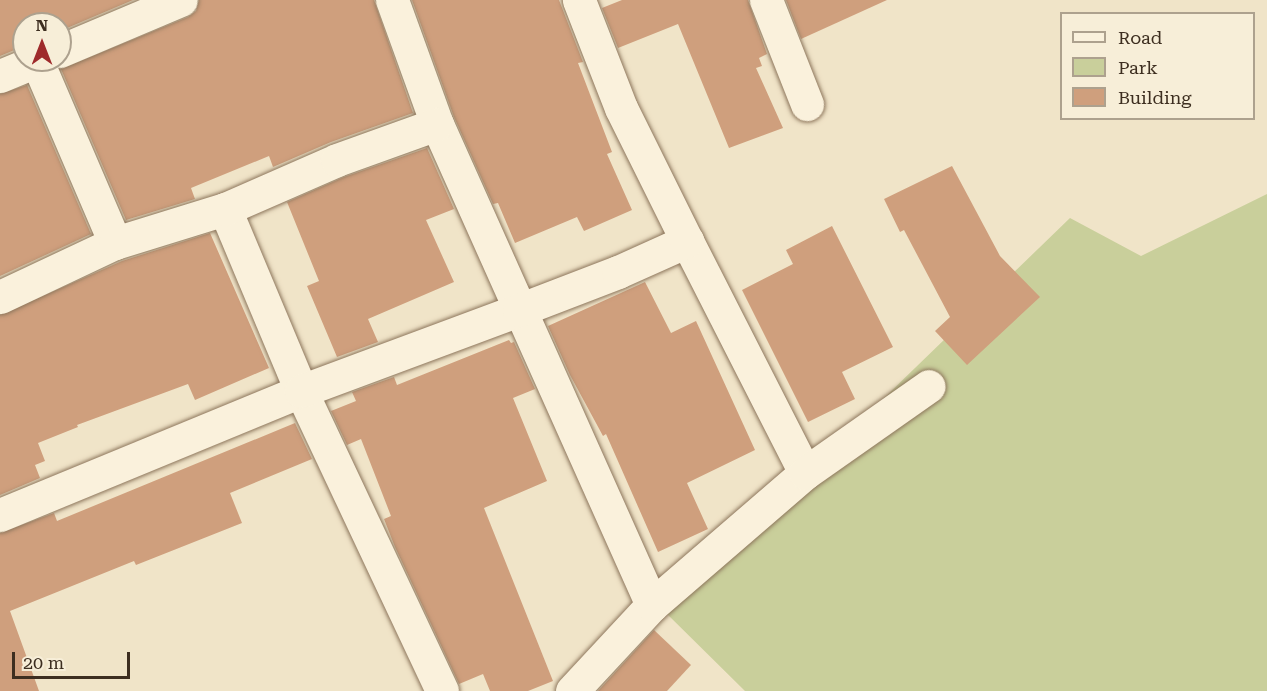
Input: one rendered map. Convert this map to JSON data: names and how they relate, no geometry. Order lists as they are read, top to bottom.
{
  "legend": ["Road", "Park", "Building"],
  "scale_bar": "20 m",
  "north": "top"
}
